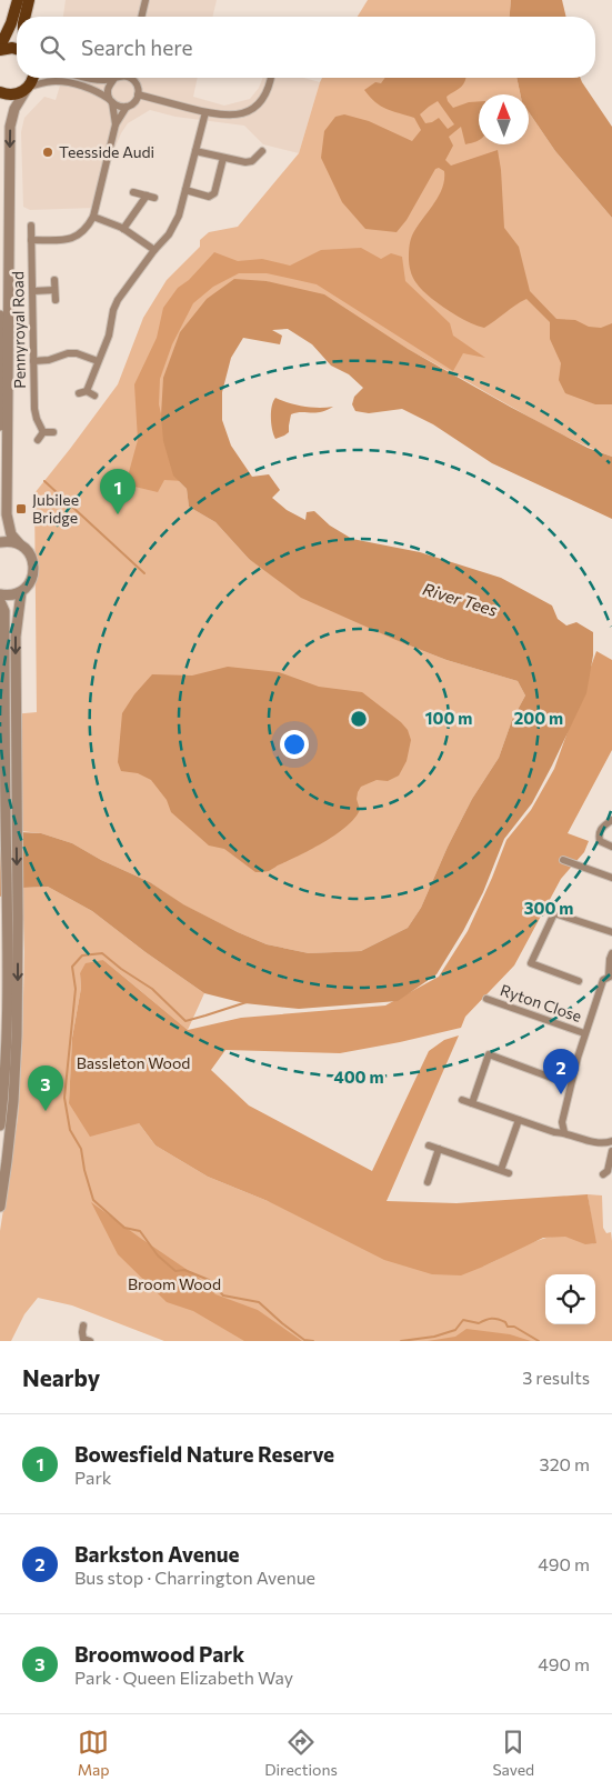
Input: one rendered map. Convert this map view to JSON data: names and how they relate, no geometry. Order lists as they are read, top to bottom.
{
  "streets": {
    "street": ["Pennyroyal Road", "Ryton Close"]
  },
  "water": ["River Tees"],
  "parks": ["Bassleton Wood", "Broom Wood"],
  "places": {
    "other": ["Teesside Audi"],
    "transit": ["Jubilee Bridge"]
  },
  "north": "top",
  "page": {
    "search": "Search here",
    "pins": ["1", "2", "3"],
    "heading": ["Nearby", "3 results"],
    "list": [
      {
        "mark": "1",
        "name": "Bowesfield Nature Reserve",
        "note": "Park",
        "value": "320 m"
      },
      {
        "mark": "2",
        "name": "Barkston Avenue",
        "note": "Bus stop · Charrington Avenue",
        "value": "490 m"
      },
      {
        "mark": "3",
        "name": "Broomwood Park",
        "note": "Park · Queen Elizabeth Way",
        "value": "490 m"
      }
    ],
    "nav": ["Map", "Directions", "Saved"]
  },
  "rings": [
    "100 m",
    "200 m",
    "300 m",
    "400 m"
  ]
}
